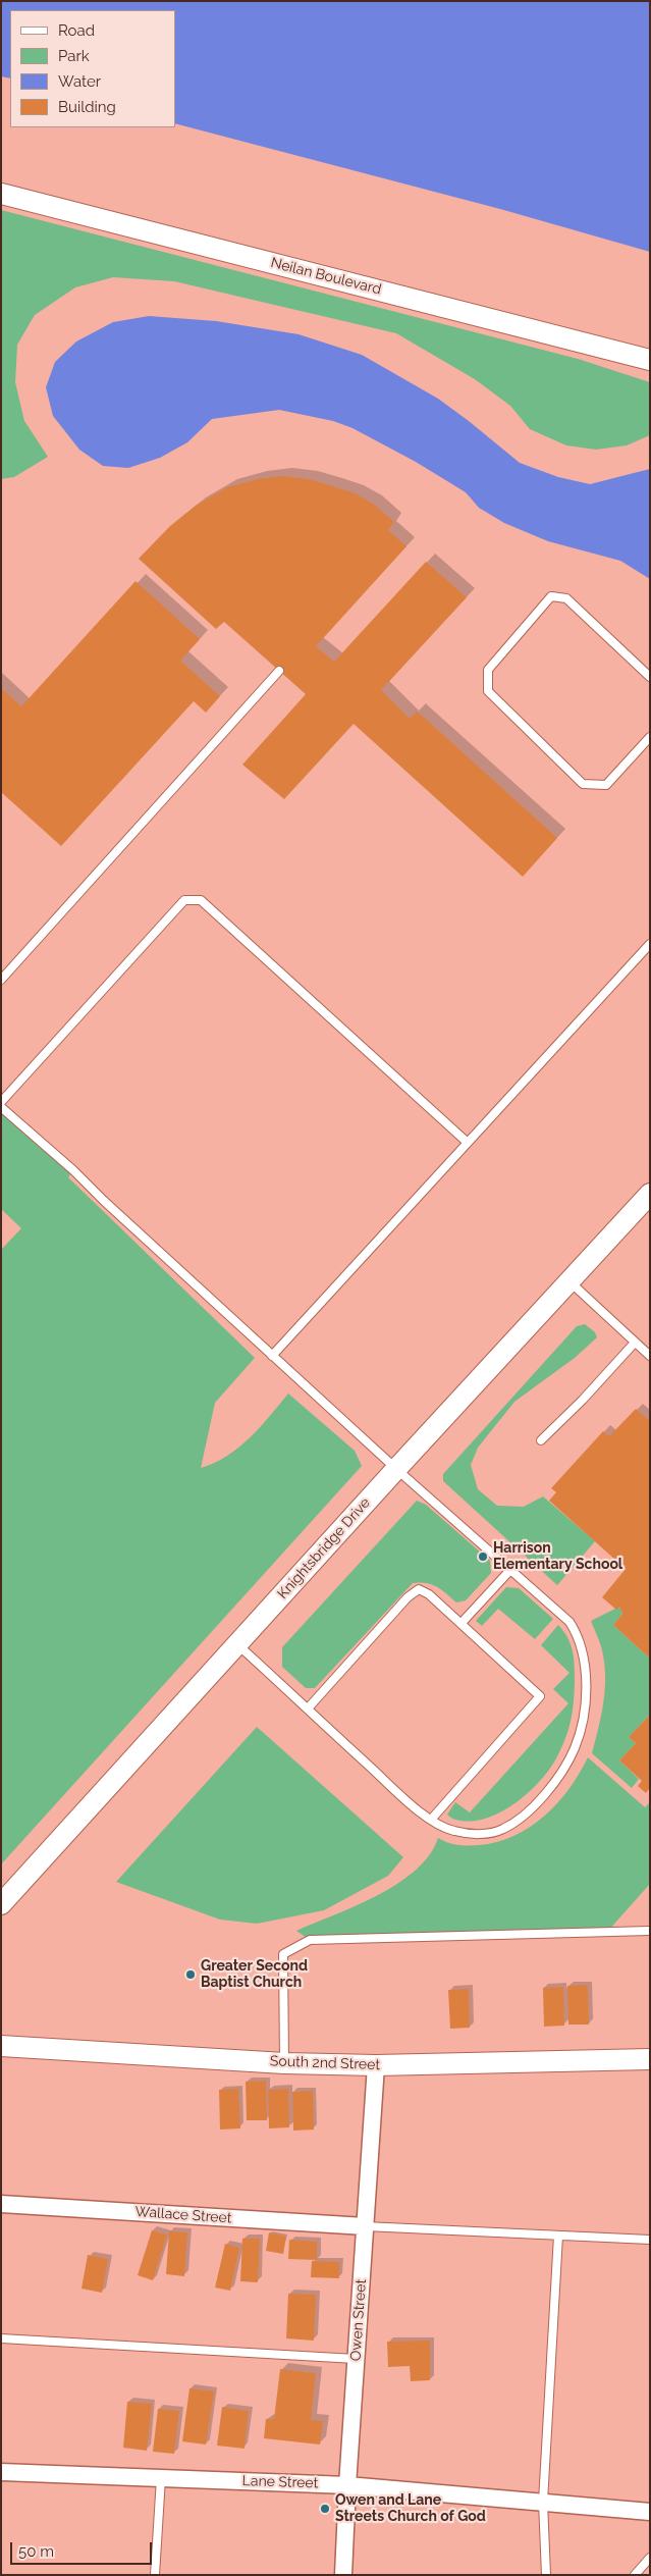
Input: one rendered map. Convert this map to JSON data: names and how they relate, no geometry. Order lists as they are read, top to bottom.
{
  "streets": {
    "street": [
      "Neilan Boulevard",
      "Knightsbridge Drive",
      "South 2nd Street",
      "Wallace Street",
      "Owen Street",
      "Lane Street"
    ]
  },
  "crossings": [
    ["South 2nd Street", "Owen Street"],
    ["Wallace Street", "Owen Street"],
    ["Owen Street", "Lane Street"]
  ],
  "places": ["Harrison Elementary School", "Greater Second Baptist Church", "Owen and Lane Streets Church of God"],
  "legend": [
    "Road",
    "Park",
    "Water",
    "Building"
  ],
  "scale_bar": "50 m"
}
